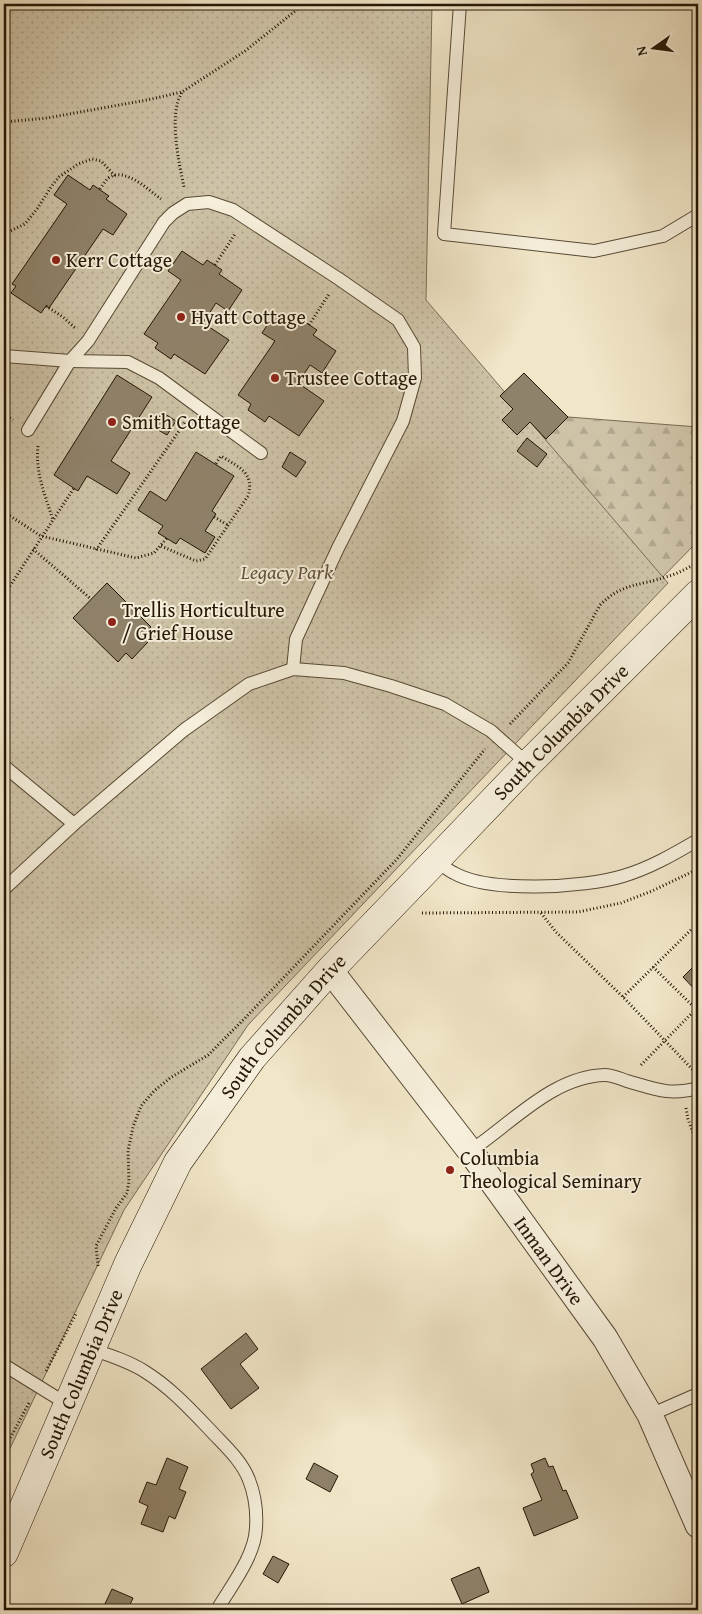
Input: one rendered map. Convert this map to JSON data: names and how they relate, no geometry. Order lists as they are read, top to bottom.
{
  "streets": {
    "main road": ["South Columbia Drive"],
    "street": ["Inman Drive"]
  },
  "crossings": [
    ["South Columbia Drive", "Inman Drive"]
  ],
  "parks": ["Legacy Park"],
  "places": [
    "Kerr Cottage",
    "Hyatt Cottage",
    "Trustee Cottage",
    "Smith Cottage",
    "Trellis Horticulture / Grief House",
    "Columbia Theological Seminary"
  ],
  "north": "left"
}
